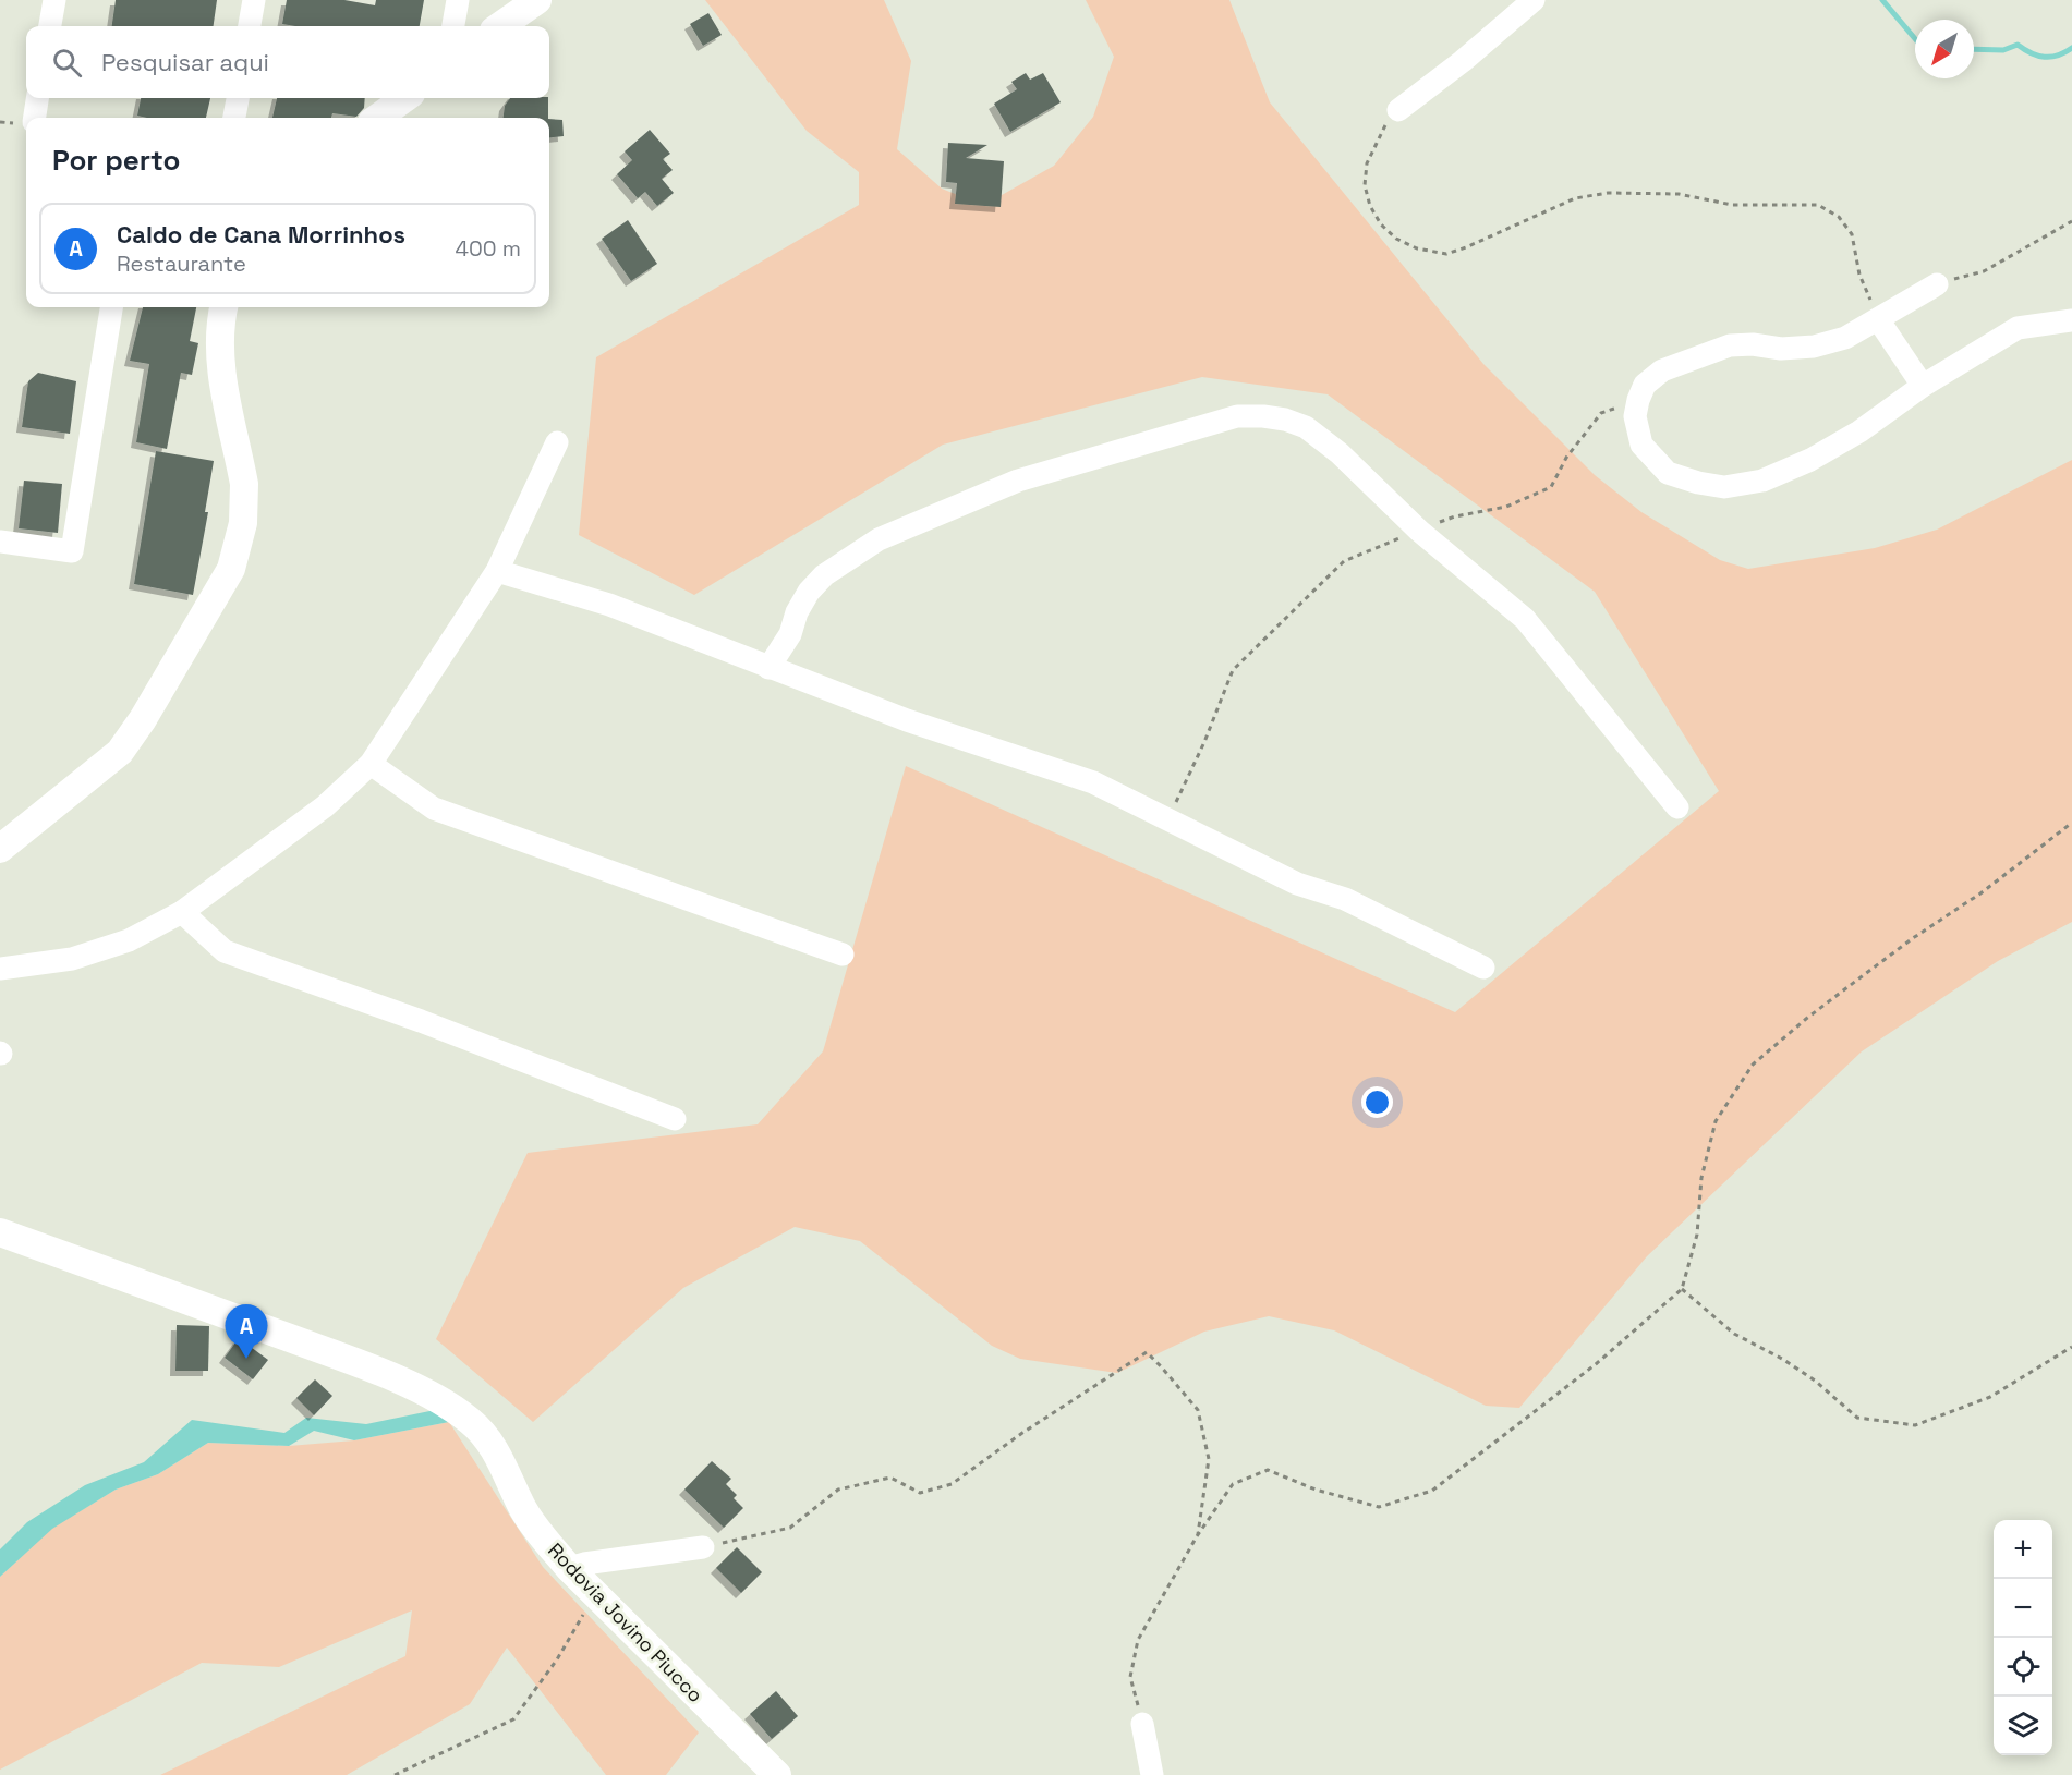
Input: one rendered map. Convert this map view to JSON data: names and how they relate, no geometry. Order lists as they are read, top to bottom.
{
  "streets": {
    "main road": ["Rodovia Jovino Piucco"]
  },
  "north": "bottom left",
  "page": {
    "search": "Pesquisar aqui",
    "heading": "Por perto",
    "list": [
      {
        "mark": "A",
        "name": "Caldo de Cana Morrinhos",
        "note": "Restaurante",
        "value": "400 m"
      }
    ],
    "pins": "A",
    "map_buttons": ["+", "−"]
  }
}
